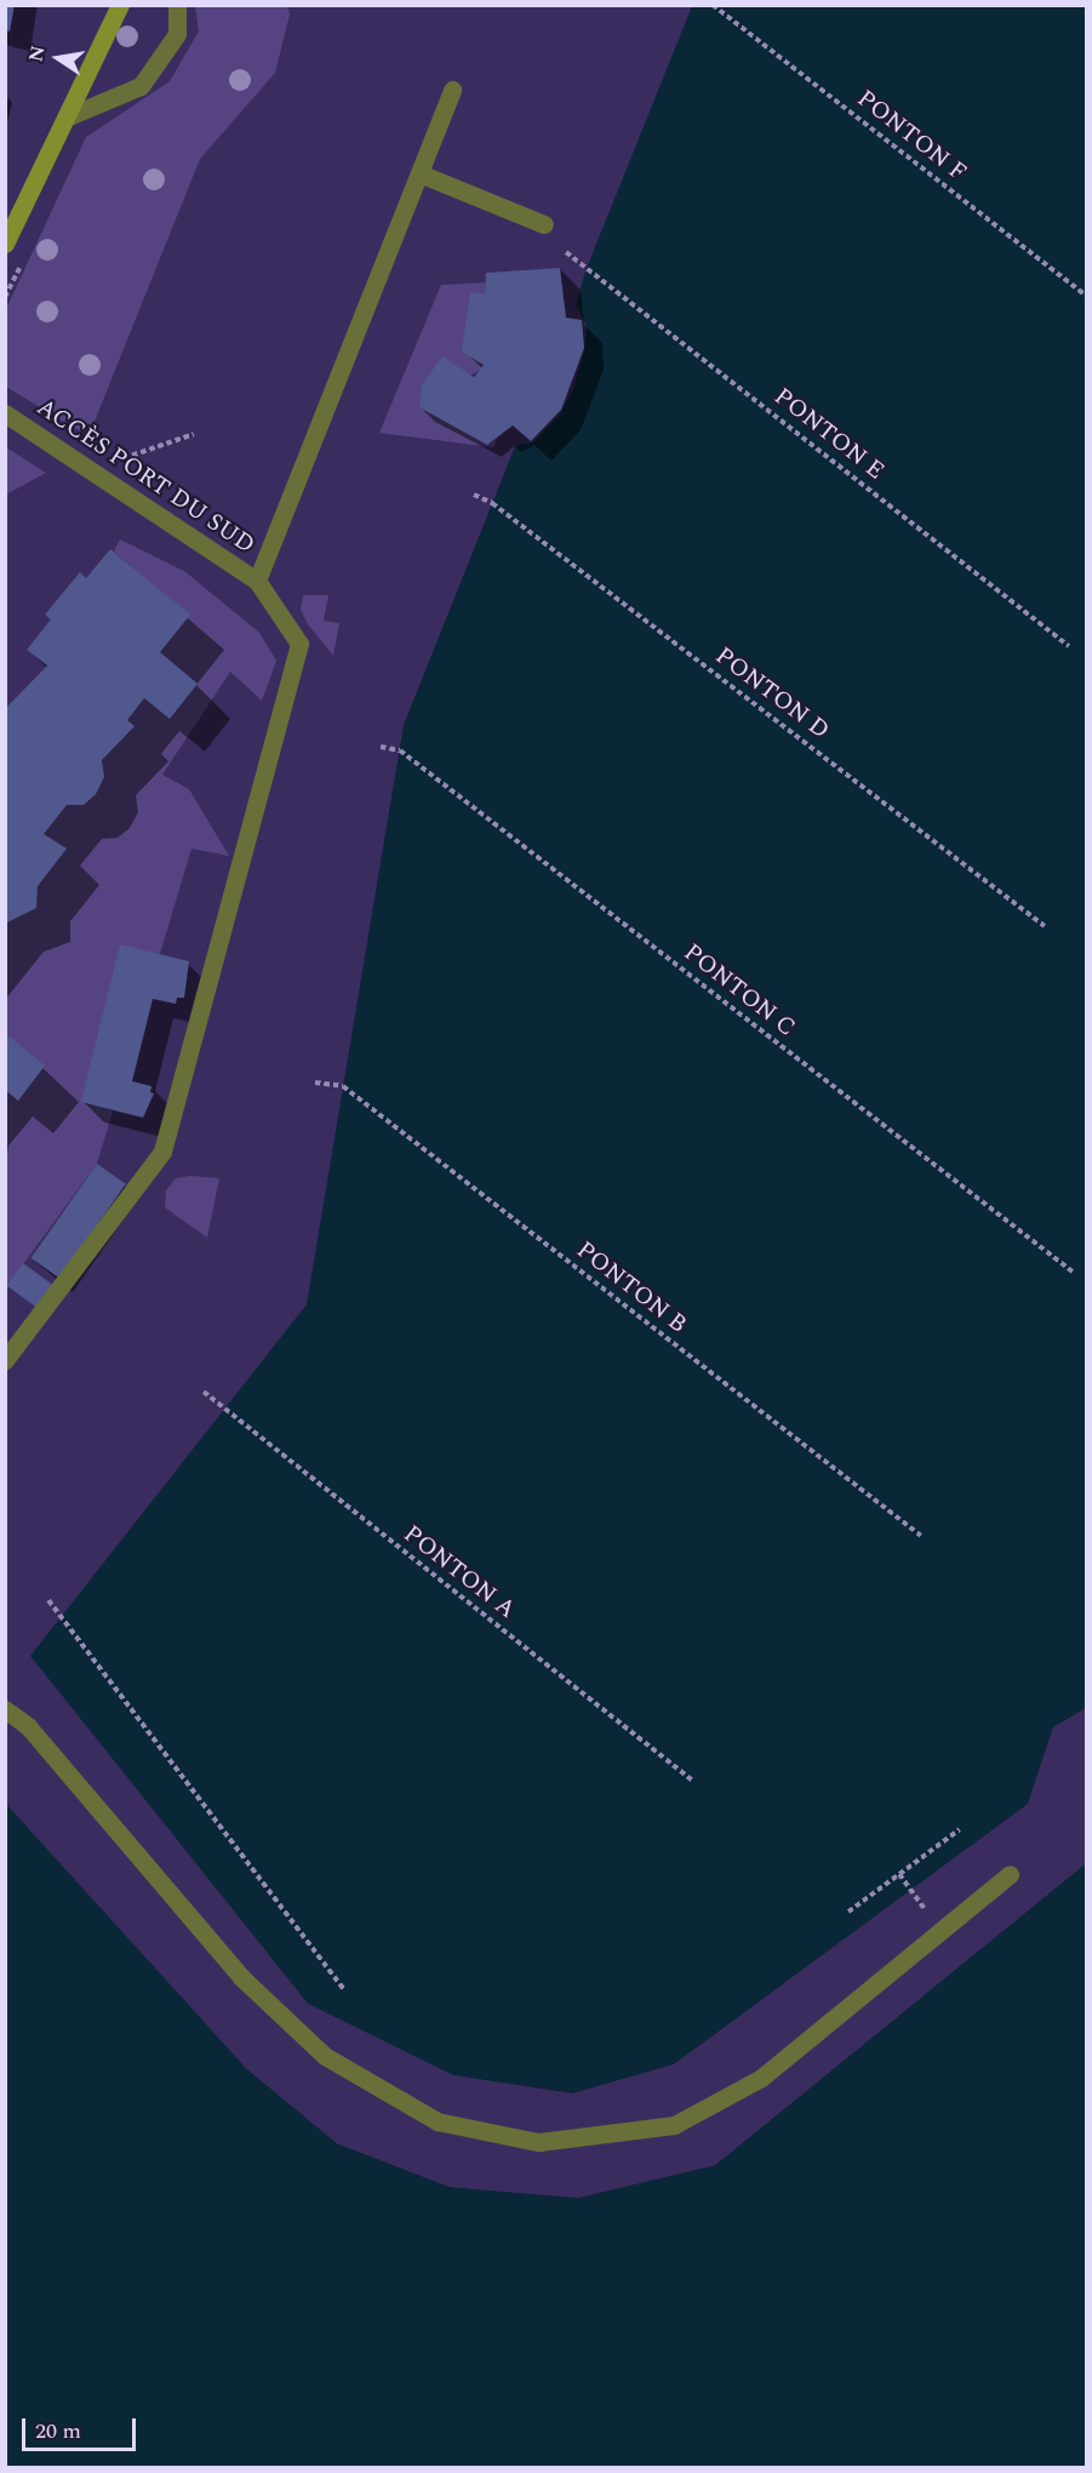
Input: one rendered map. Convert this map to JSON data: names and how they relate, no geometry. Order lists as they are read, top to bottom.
{
  "streets": {
    "lane": ["ACCÈS PORT DU SUD"],
    "path": [
      "PONTON F",
      "PONTON E",
      "PONTON D",
      "PONTON C",
      "PONTON B",
      "PONTON A"
    ]
  },
  "scale_bar": "20 m",
  "north": "left"
}
